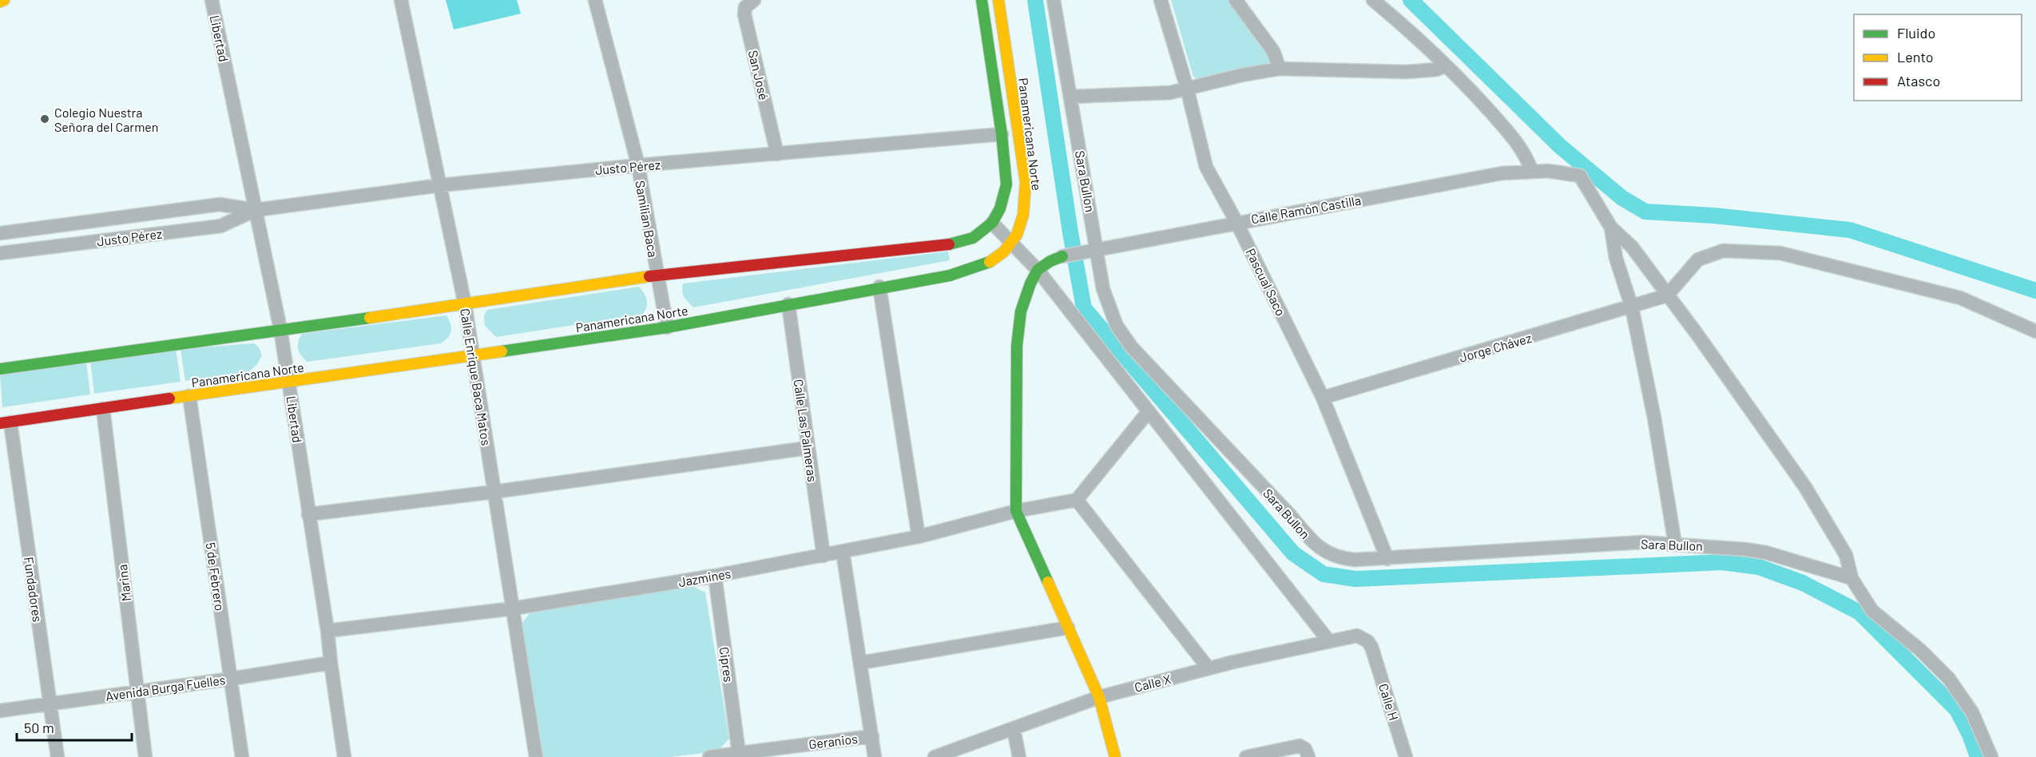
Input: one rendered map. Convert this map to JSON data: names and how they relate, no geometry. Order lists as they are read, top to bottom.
{
  "streets": {
    "main road": ["Panamericana Norte", "Calle Ramón Castilla"],
    "street": [
      "Libertad",
      "San José",
      "Justo Pérez",
      "Sara Bullon",
      "Samilian Baca",
      "Pascual Saco",
      "Jorge Chávez",
      "Calle Enrique Baca Matos",
      "Calle Las Palmeras",
      "5 de Febrero",
      "Jazmines",
      "Marina",
      "Fundadores",
      "Cipres",
      "Calle X",
      "Avenida Burga Fuelles",
      "Calle H",
      "Geranios"
    ]
  },
  "crossings": [
    ["Libertad", "Panamericana Norte"],
    ["Libertad", "Justo Pérez"],
    ["Libertad", "Jazmines"],
    ["Libertad", "Avenida Burga Fuelles"],
    ["San José", "Justo Pérez"],
    ["Panamericana Norte", "Samilian Baca"],
    ["Panamericana Norte", "Calle Enrique Baca Matos"],
    ["Panamericana Norte", "Calle Las Palmeras"],
    ["Panamericana Norte", "5 de Febrero"],
    ["Panamericana Norte", "Marina"],
    ["Panamericana Norte", "Fundadores"],
    ["Justo Pérez", "Samilian Baca"],
    ["Justo Pérez", "Calle Enrique Baca Matos"],
    ["Sara Bullon", "Calle Ramón Castilla"],
    ["Sara Bullon", "Pascual Saco"],
    ["Calle Ramón Castilla", "Pascual Saco"],
    ["Pascual Saco", "Jorge Chávez"],
    ["Calle Enrique Baca Matos", "Jazmines"],
    ["Calle Las Palmeras", "Jazmines"],
    ["5 de Febrero", "Avenida Burga Fuelles"],
    ["Jazmines", "Cipres"],
    ["Marina", "Avenida Burga Fuelles"],
    ["Fundadores", "Avenida Burga Fuelles"],
    ["Cipres", "Geranios"],
    ["Calle X", "Calle H"]
  ],
  "places": ["Colegio Nuestra Señora del Carmen"],
  "legend": ["Fluido", "Lento", "Atasco"],
  "scale_bar": "50 m"
}
